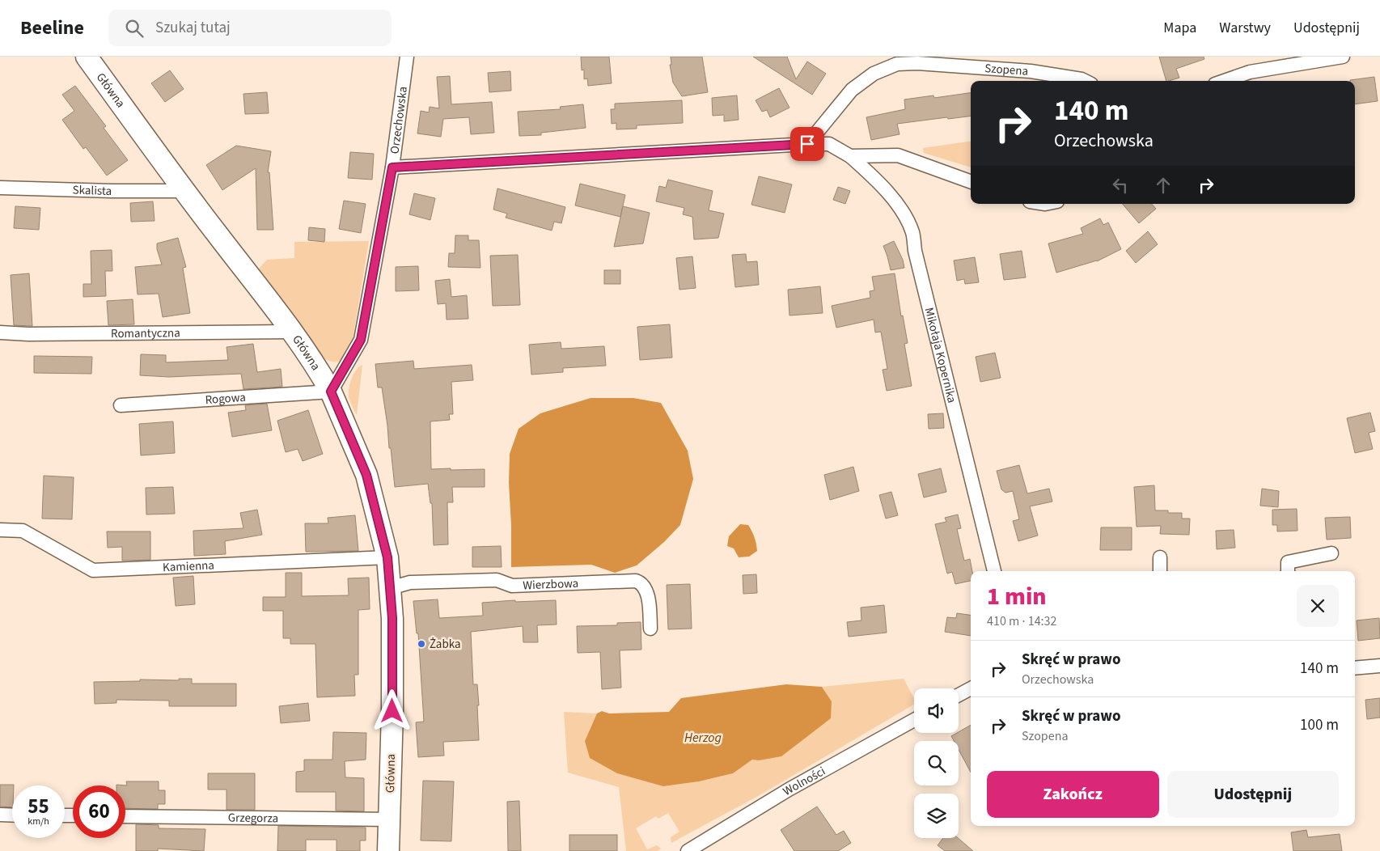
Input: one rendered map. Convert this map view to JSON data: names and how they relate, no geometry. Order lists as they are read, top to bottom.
{
  "streets": {
    "main road": ["Główna"],
    "street": [
      "Szopena",
      "Orzechowska",
      "Skalista",
      "Romantyczna",
      "Mikołaja Kopernika",
      "Rogowa",
      "Kamienna",
      "Wierzbowa",
      "Wolności",
      "Grzegorza"
    ]
  },
  "crossings": [
    ["Główna", "Orzechowska"],
    ["Główna", "Skalista"],
    ["Główna", "Romantyczna"],
    ["Główna", "Rogowa"],
    ["Główna", "Kamienna"],
    ["Główna", "Wierzbowa"],
    ["Główna", "Grzegorza"],
    ["Orzechowska", "Rogowa"]
  ],
  "water": ["Herzog"],
  "places": ["Żabka"],
  "page": {
    "header": "Beeline",
    "search": "Szukaj tutaj",
    "nav": ["Mapa", "Warstwy", "Udostępnij"],
    "turn": ["140 m", "Orzechowska"],
    "heading": ["1 min", "410 m · 14:32"],
    "list": [
      {
        "name": "Skręć w prawo",
        "note": "Orzechowska",
        "value": "140 m"
      },
      {
        "name": "Skręć w prawo",
        "note": "Szopena",
        "value": "100 m"
      }
    ],
    "buttons": ["Zakończ", "Udostępnij"],
    "speed": "55 km/h",
    "limit": "60"
  }
}
